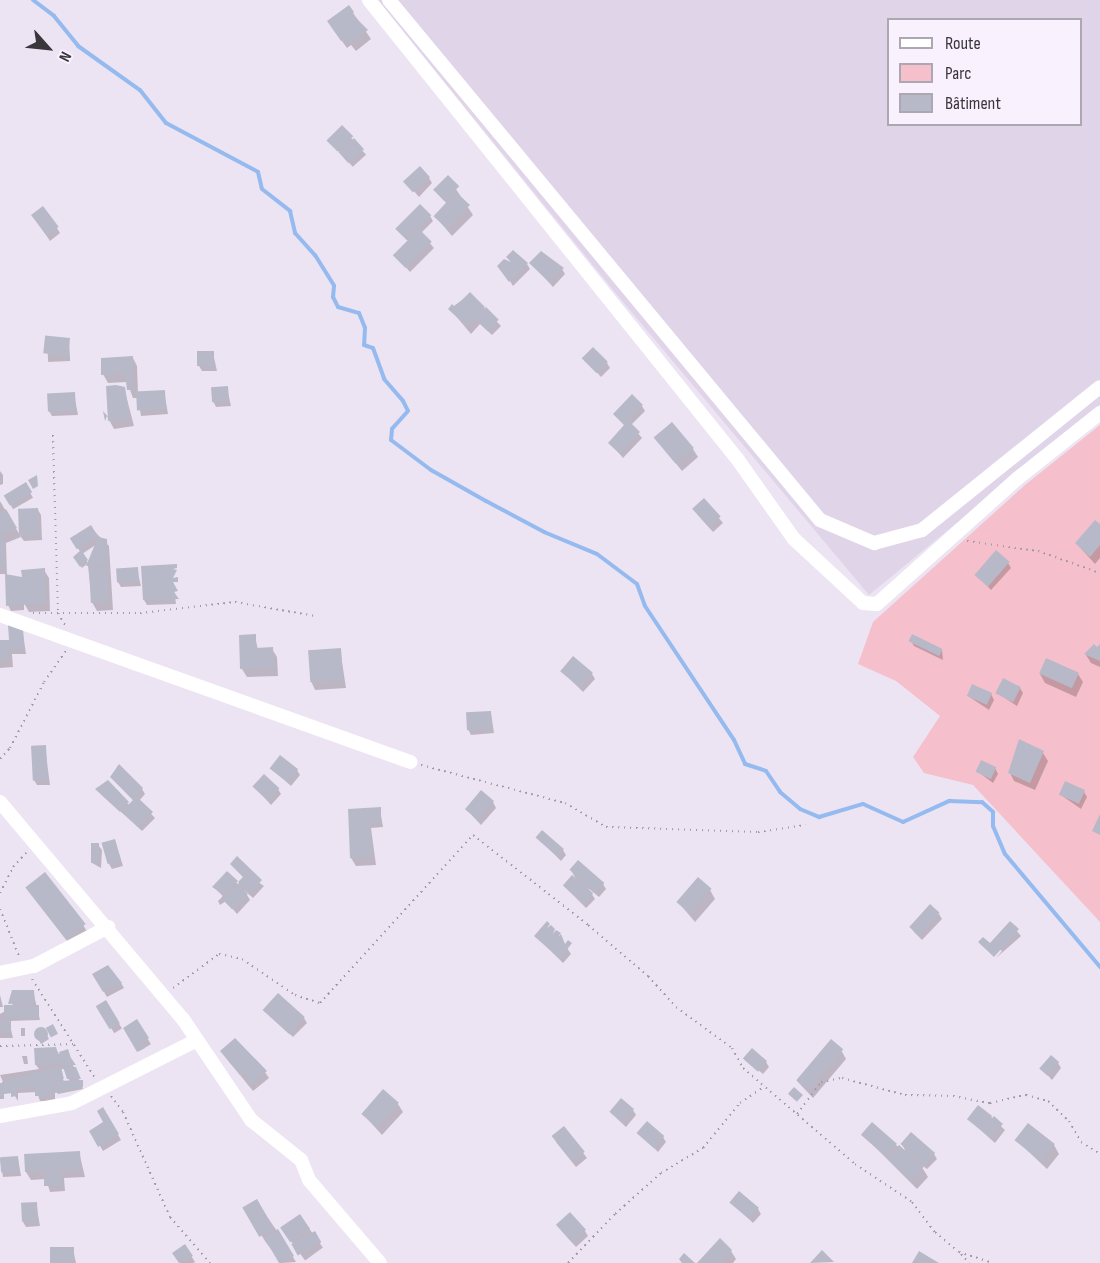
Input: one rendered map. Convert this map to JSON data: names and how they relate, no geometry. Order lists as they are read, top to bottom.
{
  "legend": ["Route", "Parc", "Bâtiment"],
  "north": "bottom right"
}
